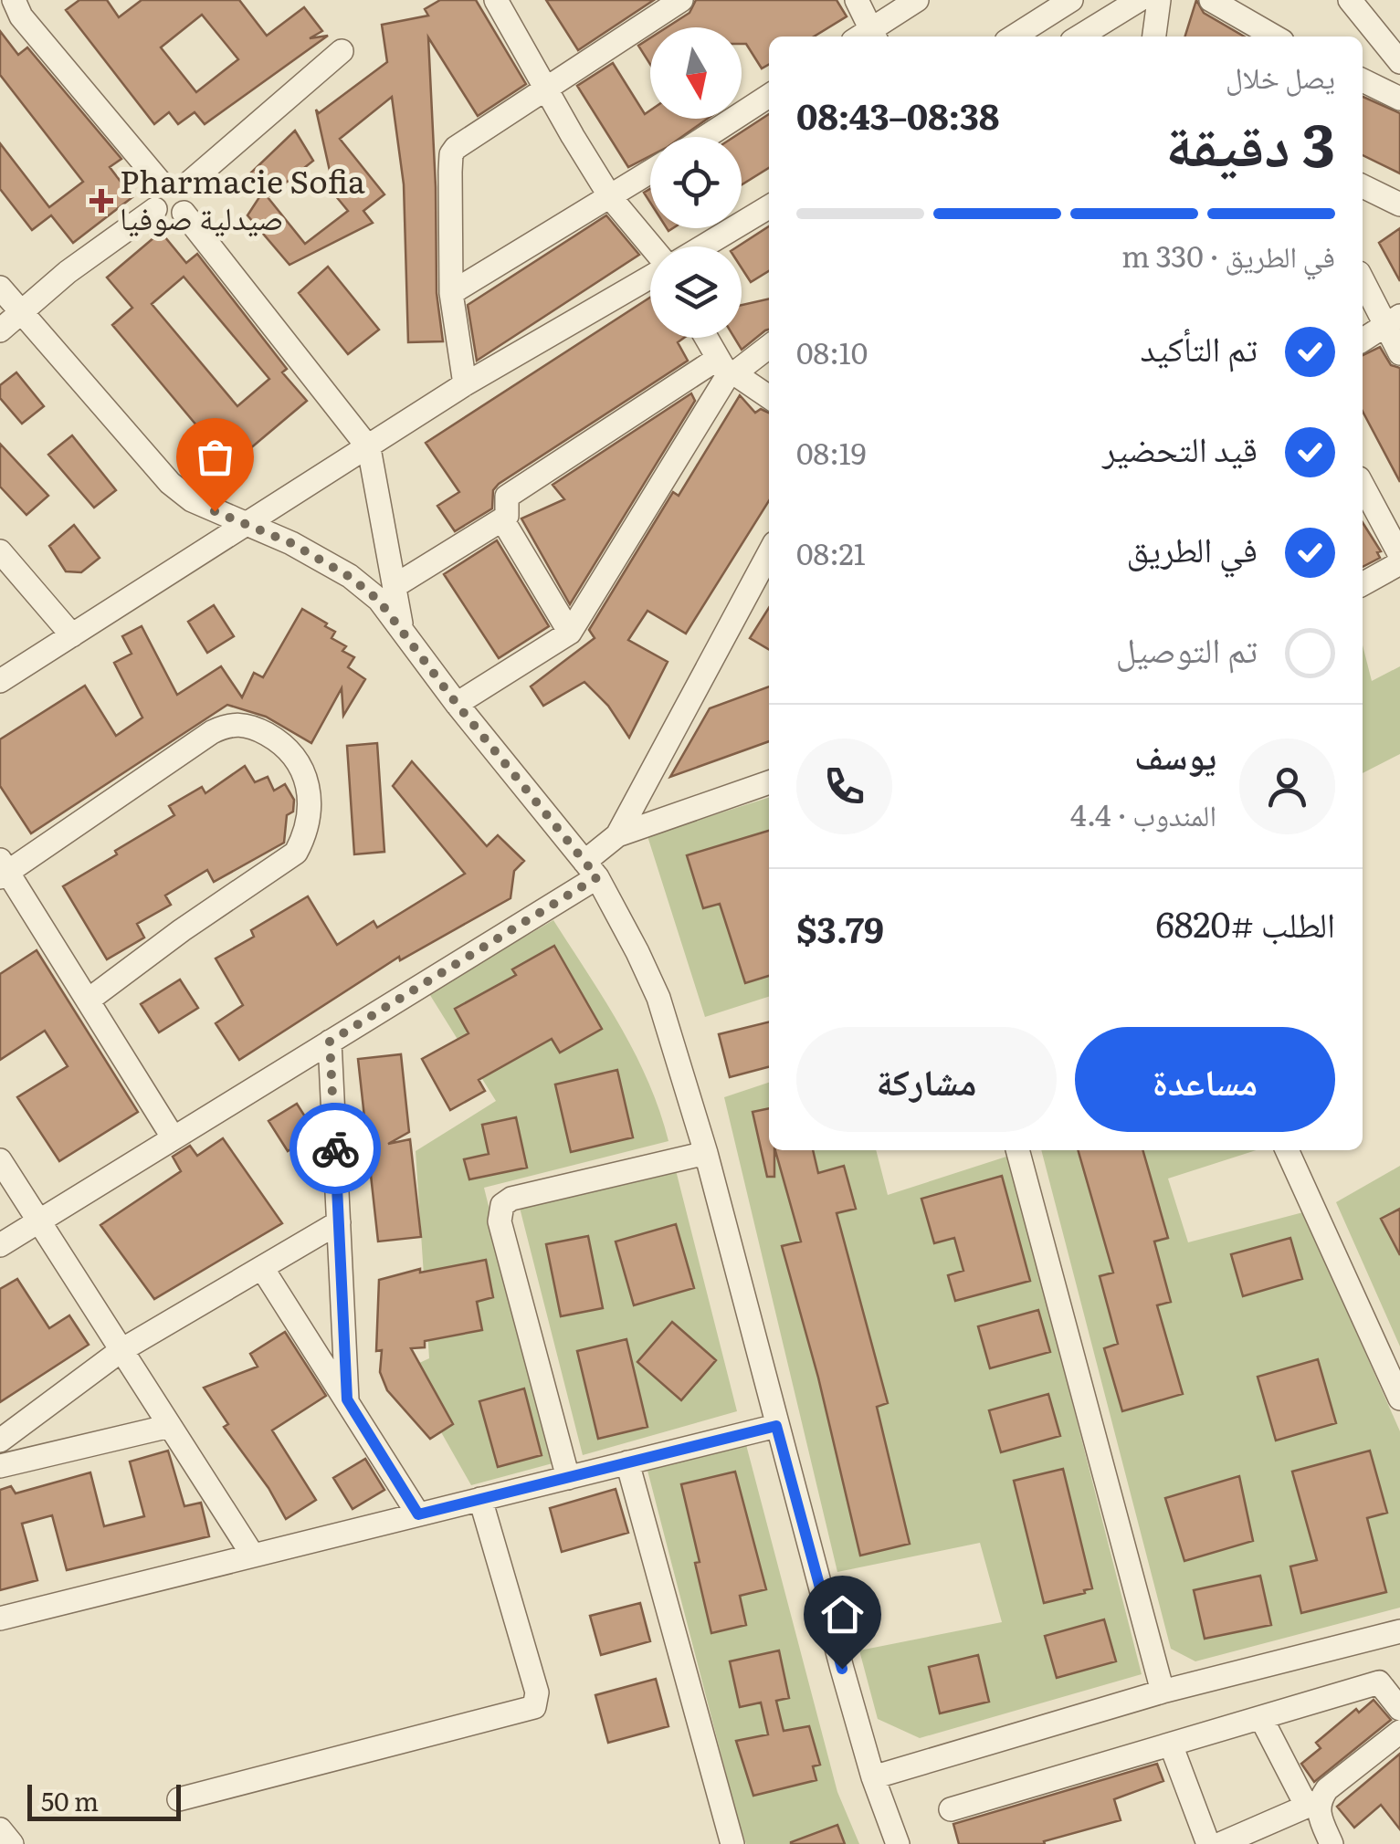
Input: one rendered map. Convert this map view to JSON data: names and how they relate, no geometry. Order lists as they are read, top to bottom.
{
  "places": {
    "health": ["Pharmacie Sofia صيدلية صوفيا"]
  },
  "scale_bar": "50 m",
  "north": "bottom",
  "page": {
    "heading": ["3 دقيقة", "يصل خلال", "08:38–08:43"],
    "panel": [
      "يوسف",
      "المندوب · 4.4",
      "الطلب #6820",
      "$3.79"
    ],
    "bar": "في الطريق · 330 m",
    "list": [
      ["تم التأكيد", "08:10"],
      ["قيد التحضير", "08:19"],
      ["في الطريق", "08:21"],
      "تم التوصيل"
    ],
    "buttons": ["مساعدة", "مشاركة"],
    "scale": "50 m"
  }
}
